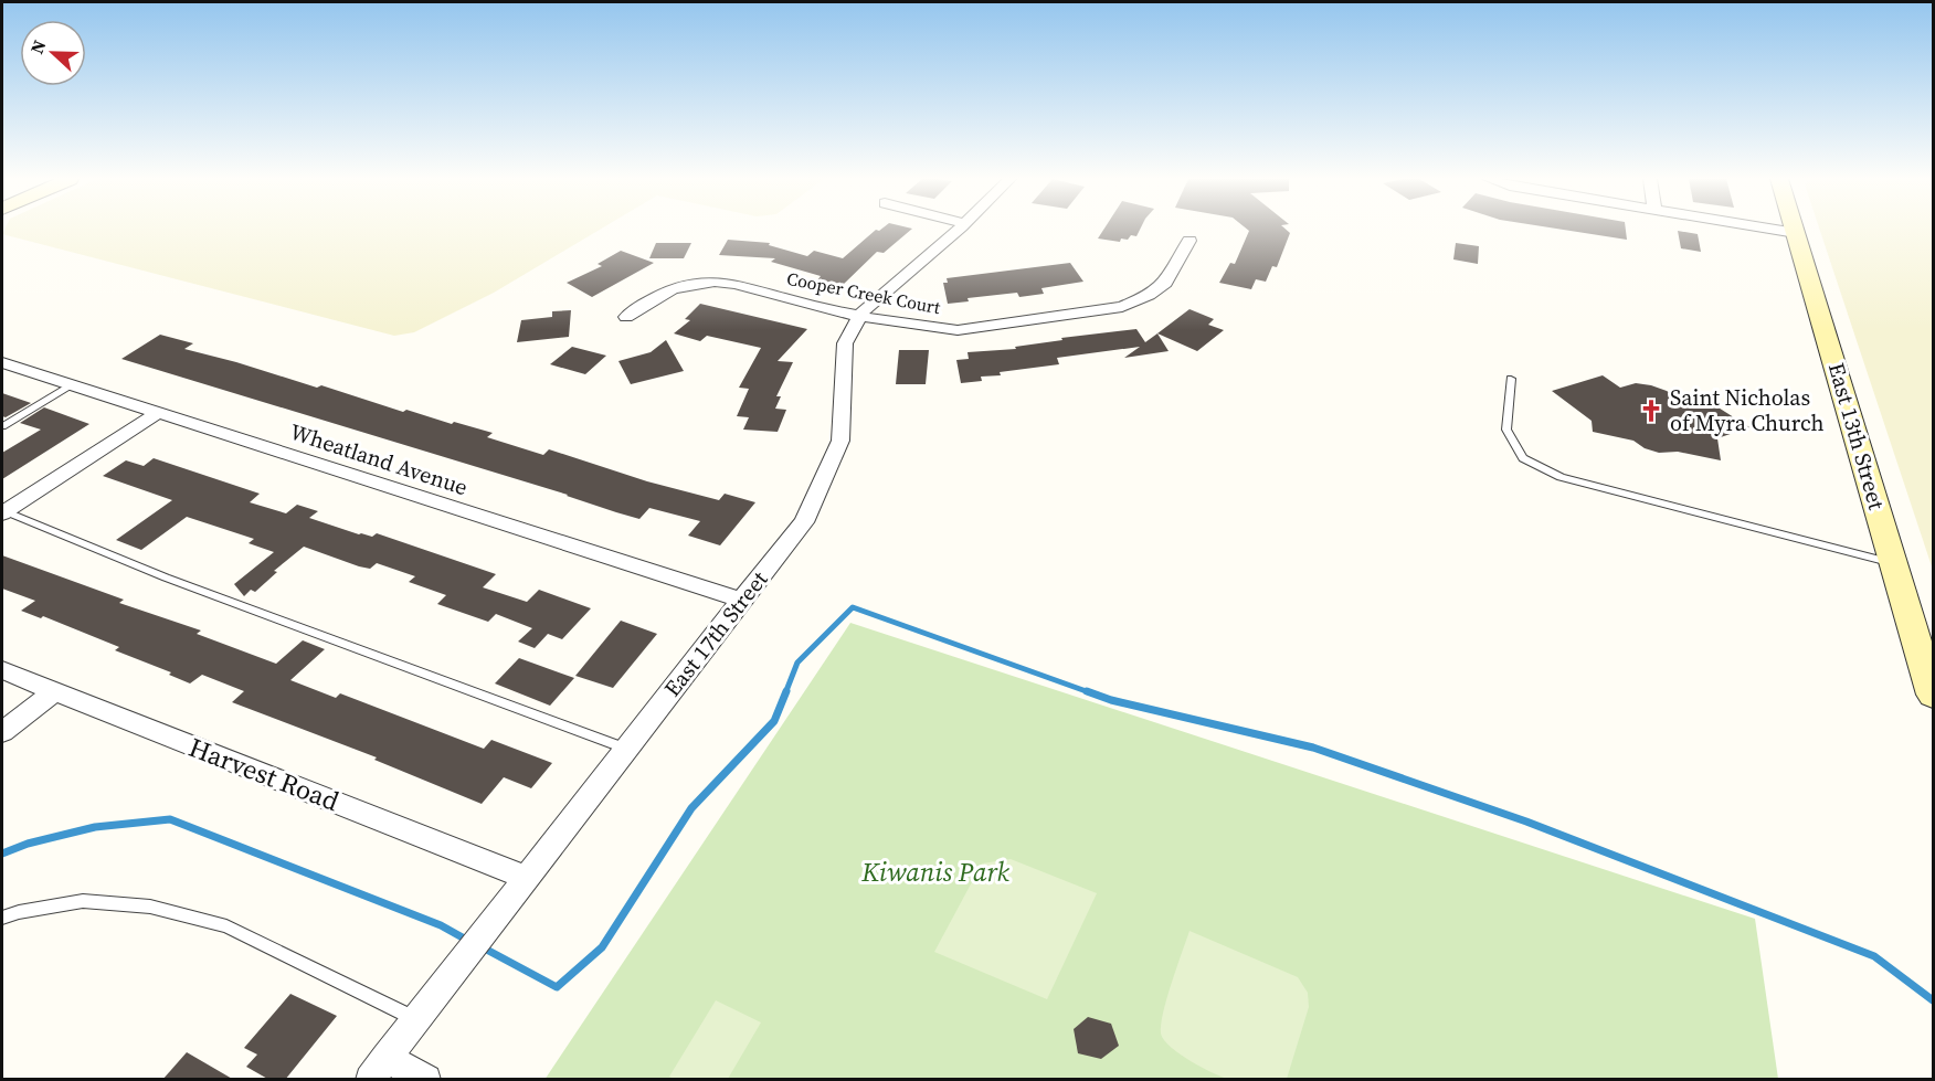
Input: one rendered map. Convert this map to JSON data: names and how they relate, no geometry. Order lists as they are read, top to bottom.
{
  "streets": {
    "street": [
      "Cooper Creek Court",
      "East 13th Street",
      "Wheatland Avenue",
      "East 17th Street",
      "Harvest Road"
    ]
  },
  "crossings": [
    ["Cooper Creek Court", "East 17th Street"],
    ["Wheatland Avenue", "East 17th Street"],
    ["East 17th Street", "Harvest Road"]
  ],
  "parks": ["Kiwanis Park"],
  "places": {
    "church": ["Saint Nicholas of Myra Church"]
  },
  "north": "left"
}
